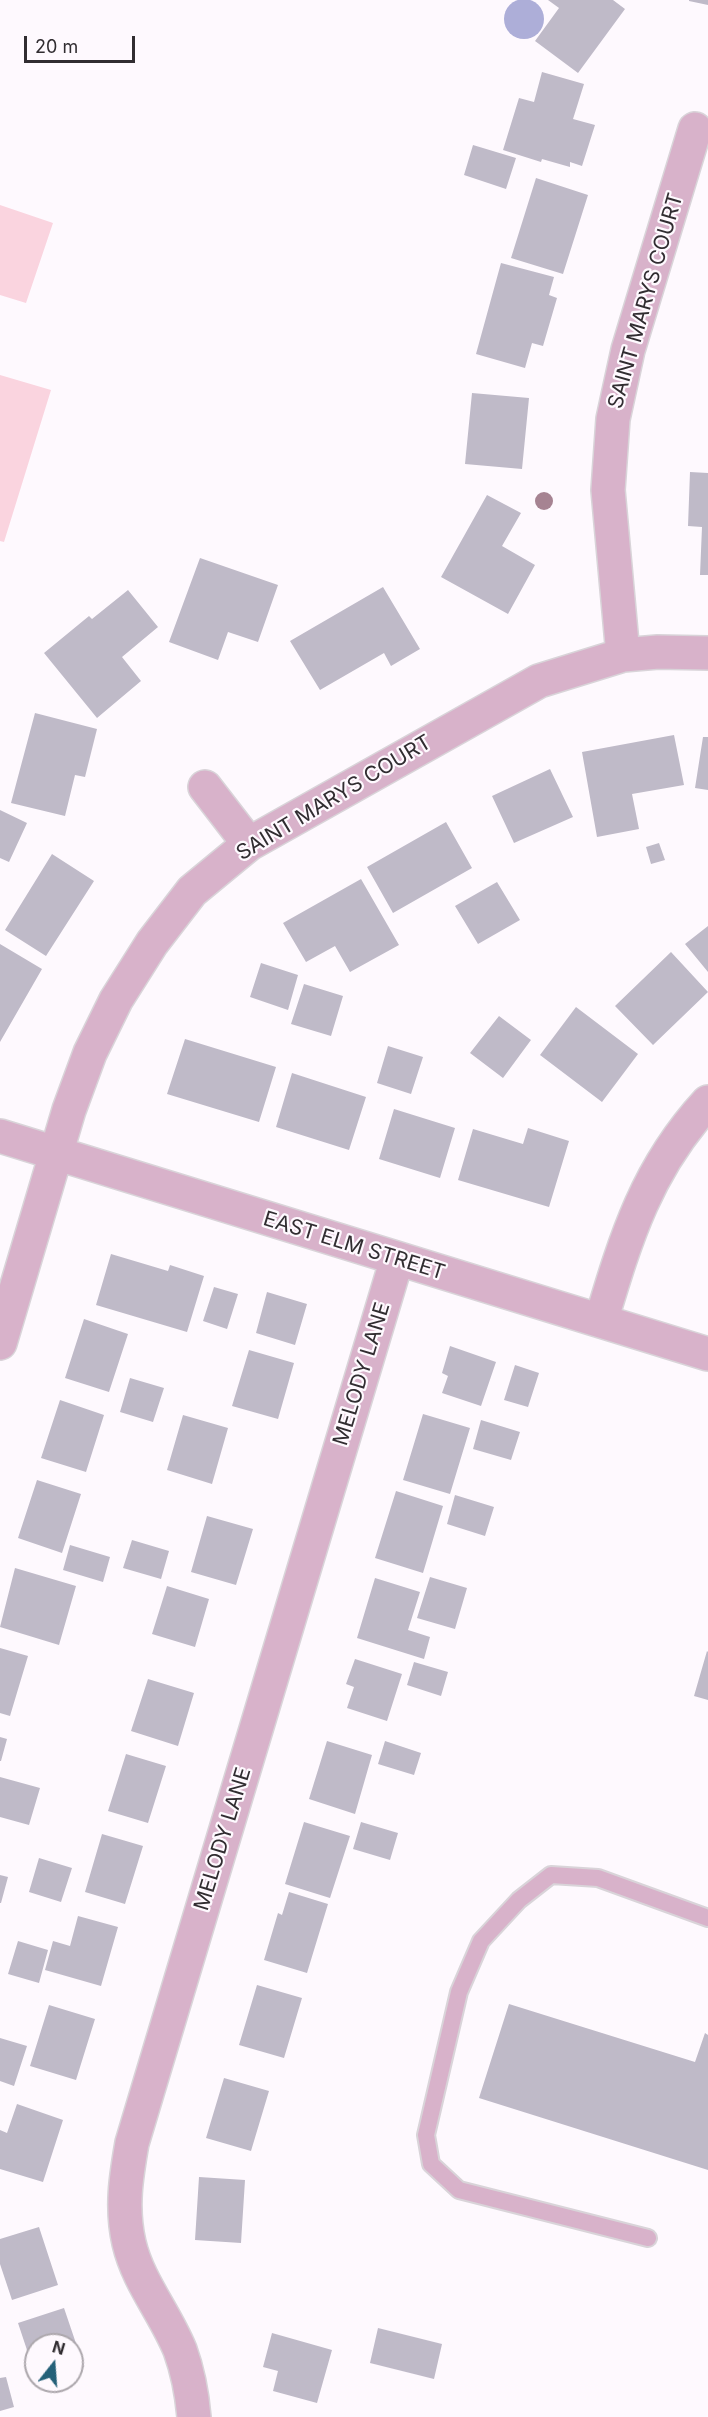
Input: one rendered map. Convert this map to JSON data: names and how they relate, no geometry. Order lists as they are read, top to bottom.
{
  "streets": {
    "street": ["SAINT MARYS COURT", "EAST ELM STREET", "MELODY LANE"]
  },
  "crossings": [
    ["SAINT MARYS COURT", "EAST ELM STREET"],
    ["EAST ELM STREET", "MELODY LANE"]
  ],
  "scale_bar": "20 m",
  "north": "top"
}
